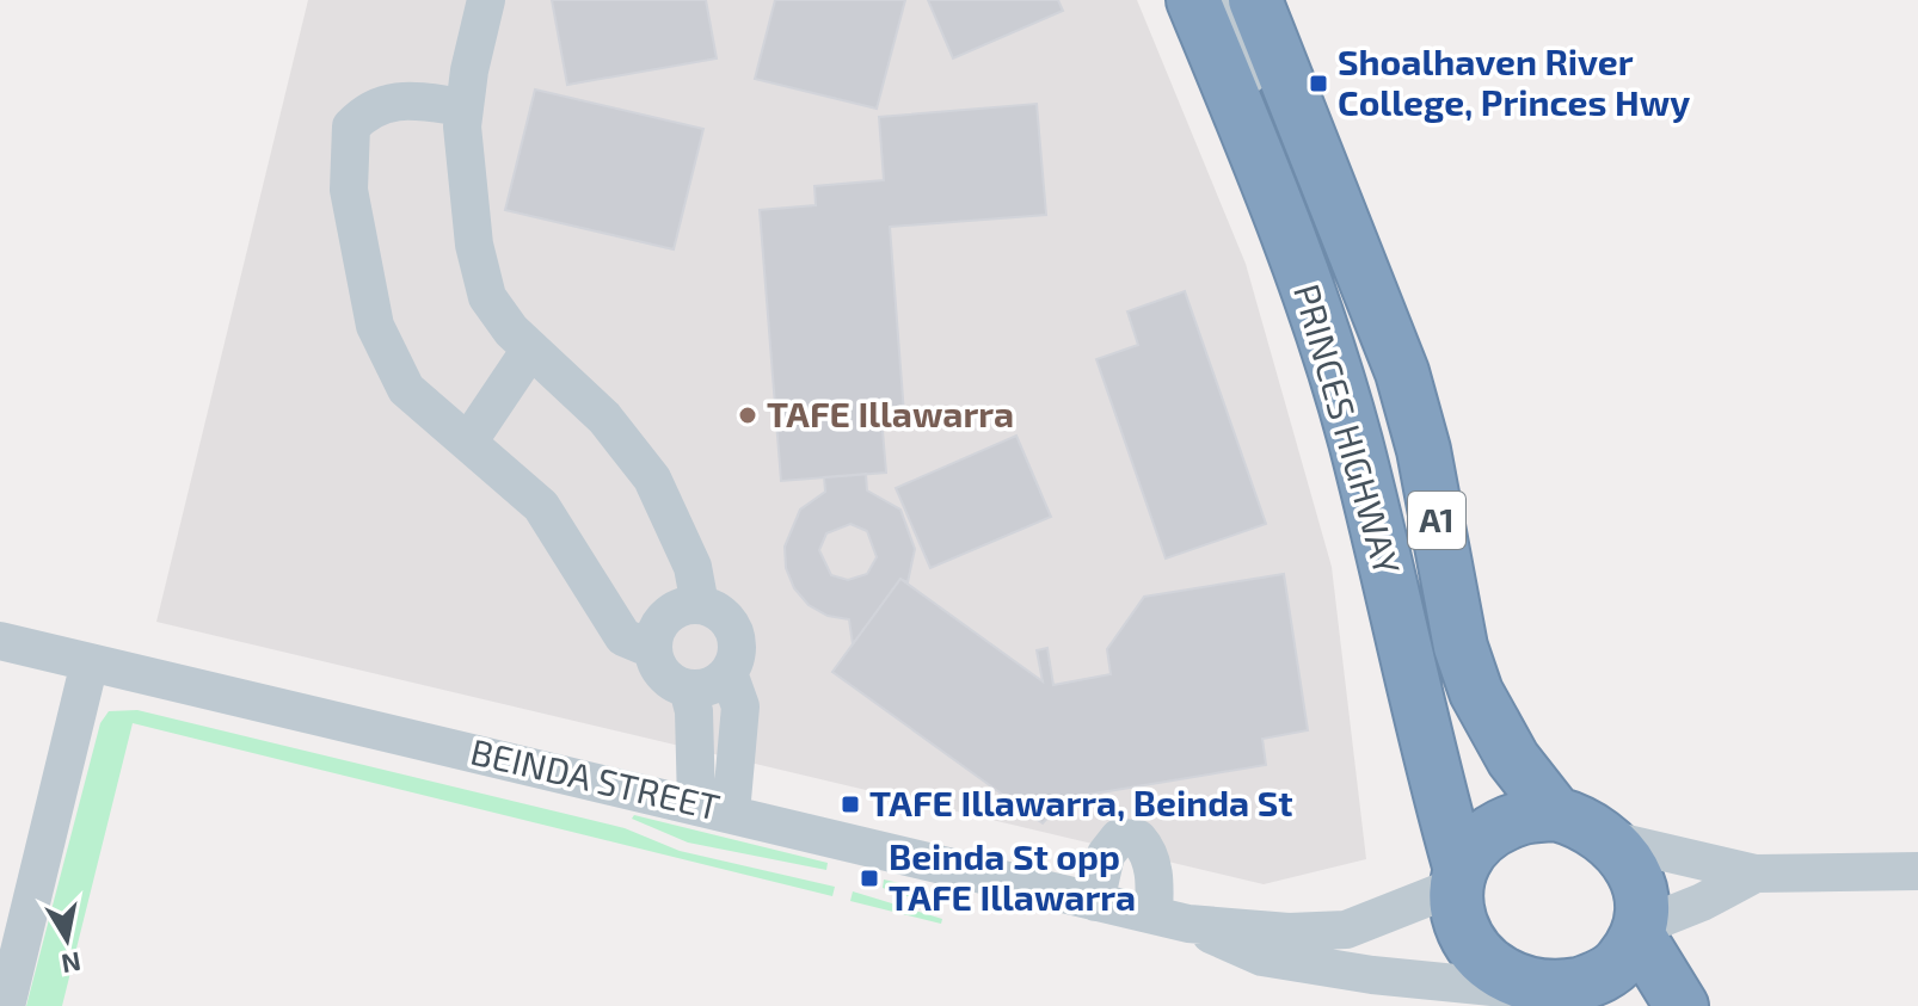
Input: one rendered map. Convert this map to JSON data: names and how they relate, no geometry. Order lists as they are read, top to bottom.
{
  "streets": {
    "highway": ["PRINCES HIGHWAY", "A1"],
    "street": ["BEINDA STREET"]
  },
  "crossings": [
    ["PRINCES HIGHWAY", "A1"],
    ["PRINCES HIGHWAY", "BEINDA STREET"],
    ["A1", "BEINDA STREET"]
  ],
  "places": {
    "transit": ["Shoalhaven River College, Princes Hwy", "TAFE Illawarra, Beinda St", "Beinda St opp TAFE Illawarra"],
    "other": ["TAFE Illawarra"]
  },
  "north": "bottom"
}
